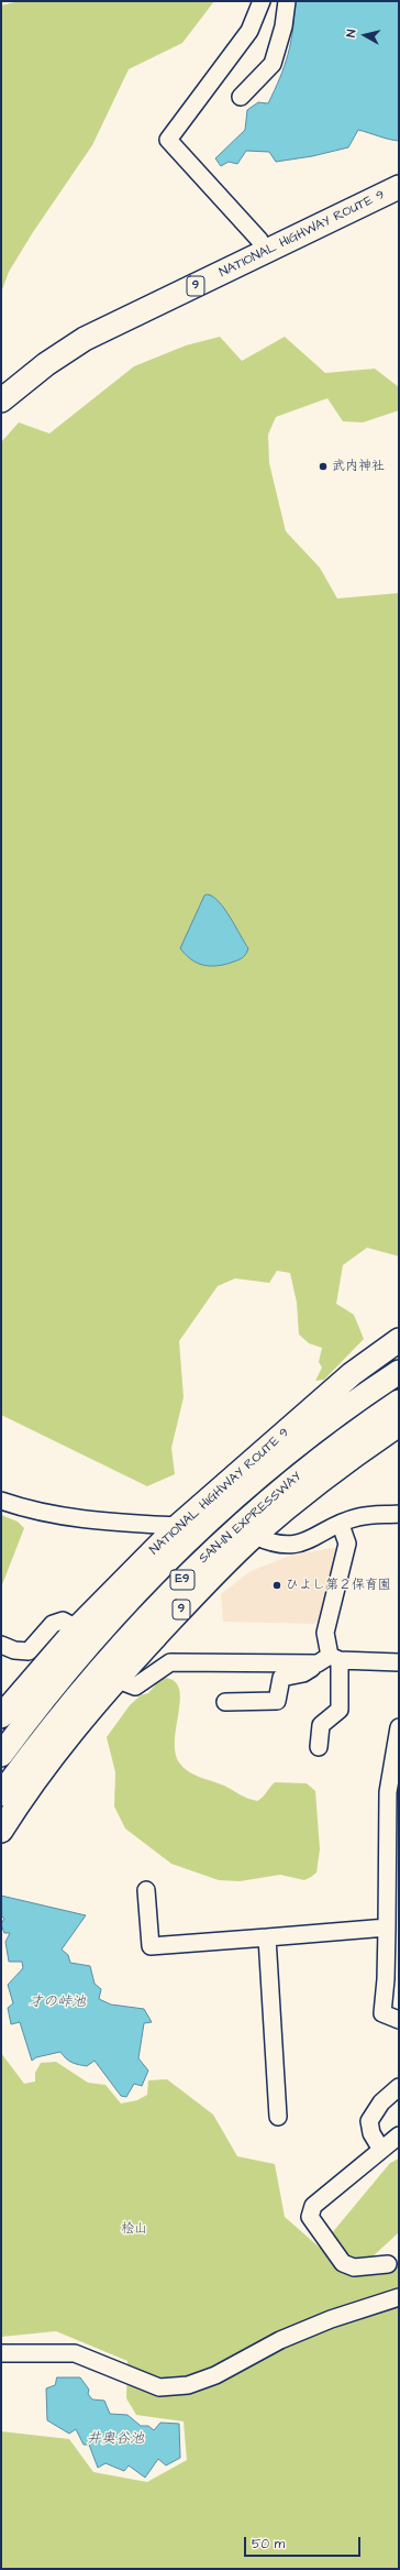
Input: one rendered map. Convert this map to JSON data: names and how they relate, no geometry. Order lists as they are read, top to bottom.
{
  "streets": {
    "highway": [
      "NATIONAL HIGHWAY ROUTE 9",
      "9",
      "SAN-IN EXPRESSWAY",
      "E9"
    ]
  },
  "water": ["才の峠池", "井奥谷池"],
  "parks": ["桧山"],
  "places": ["武内神社", "ひよし第２保育園"],
  "scale_bar": "50 m",
  "north": "left"
}
